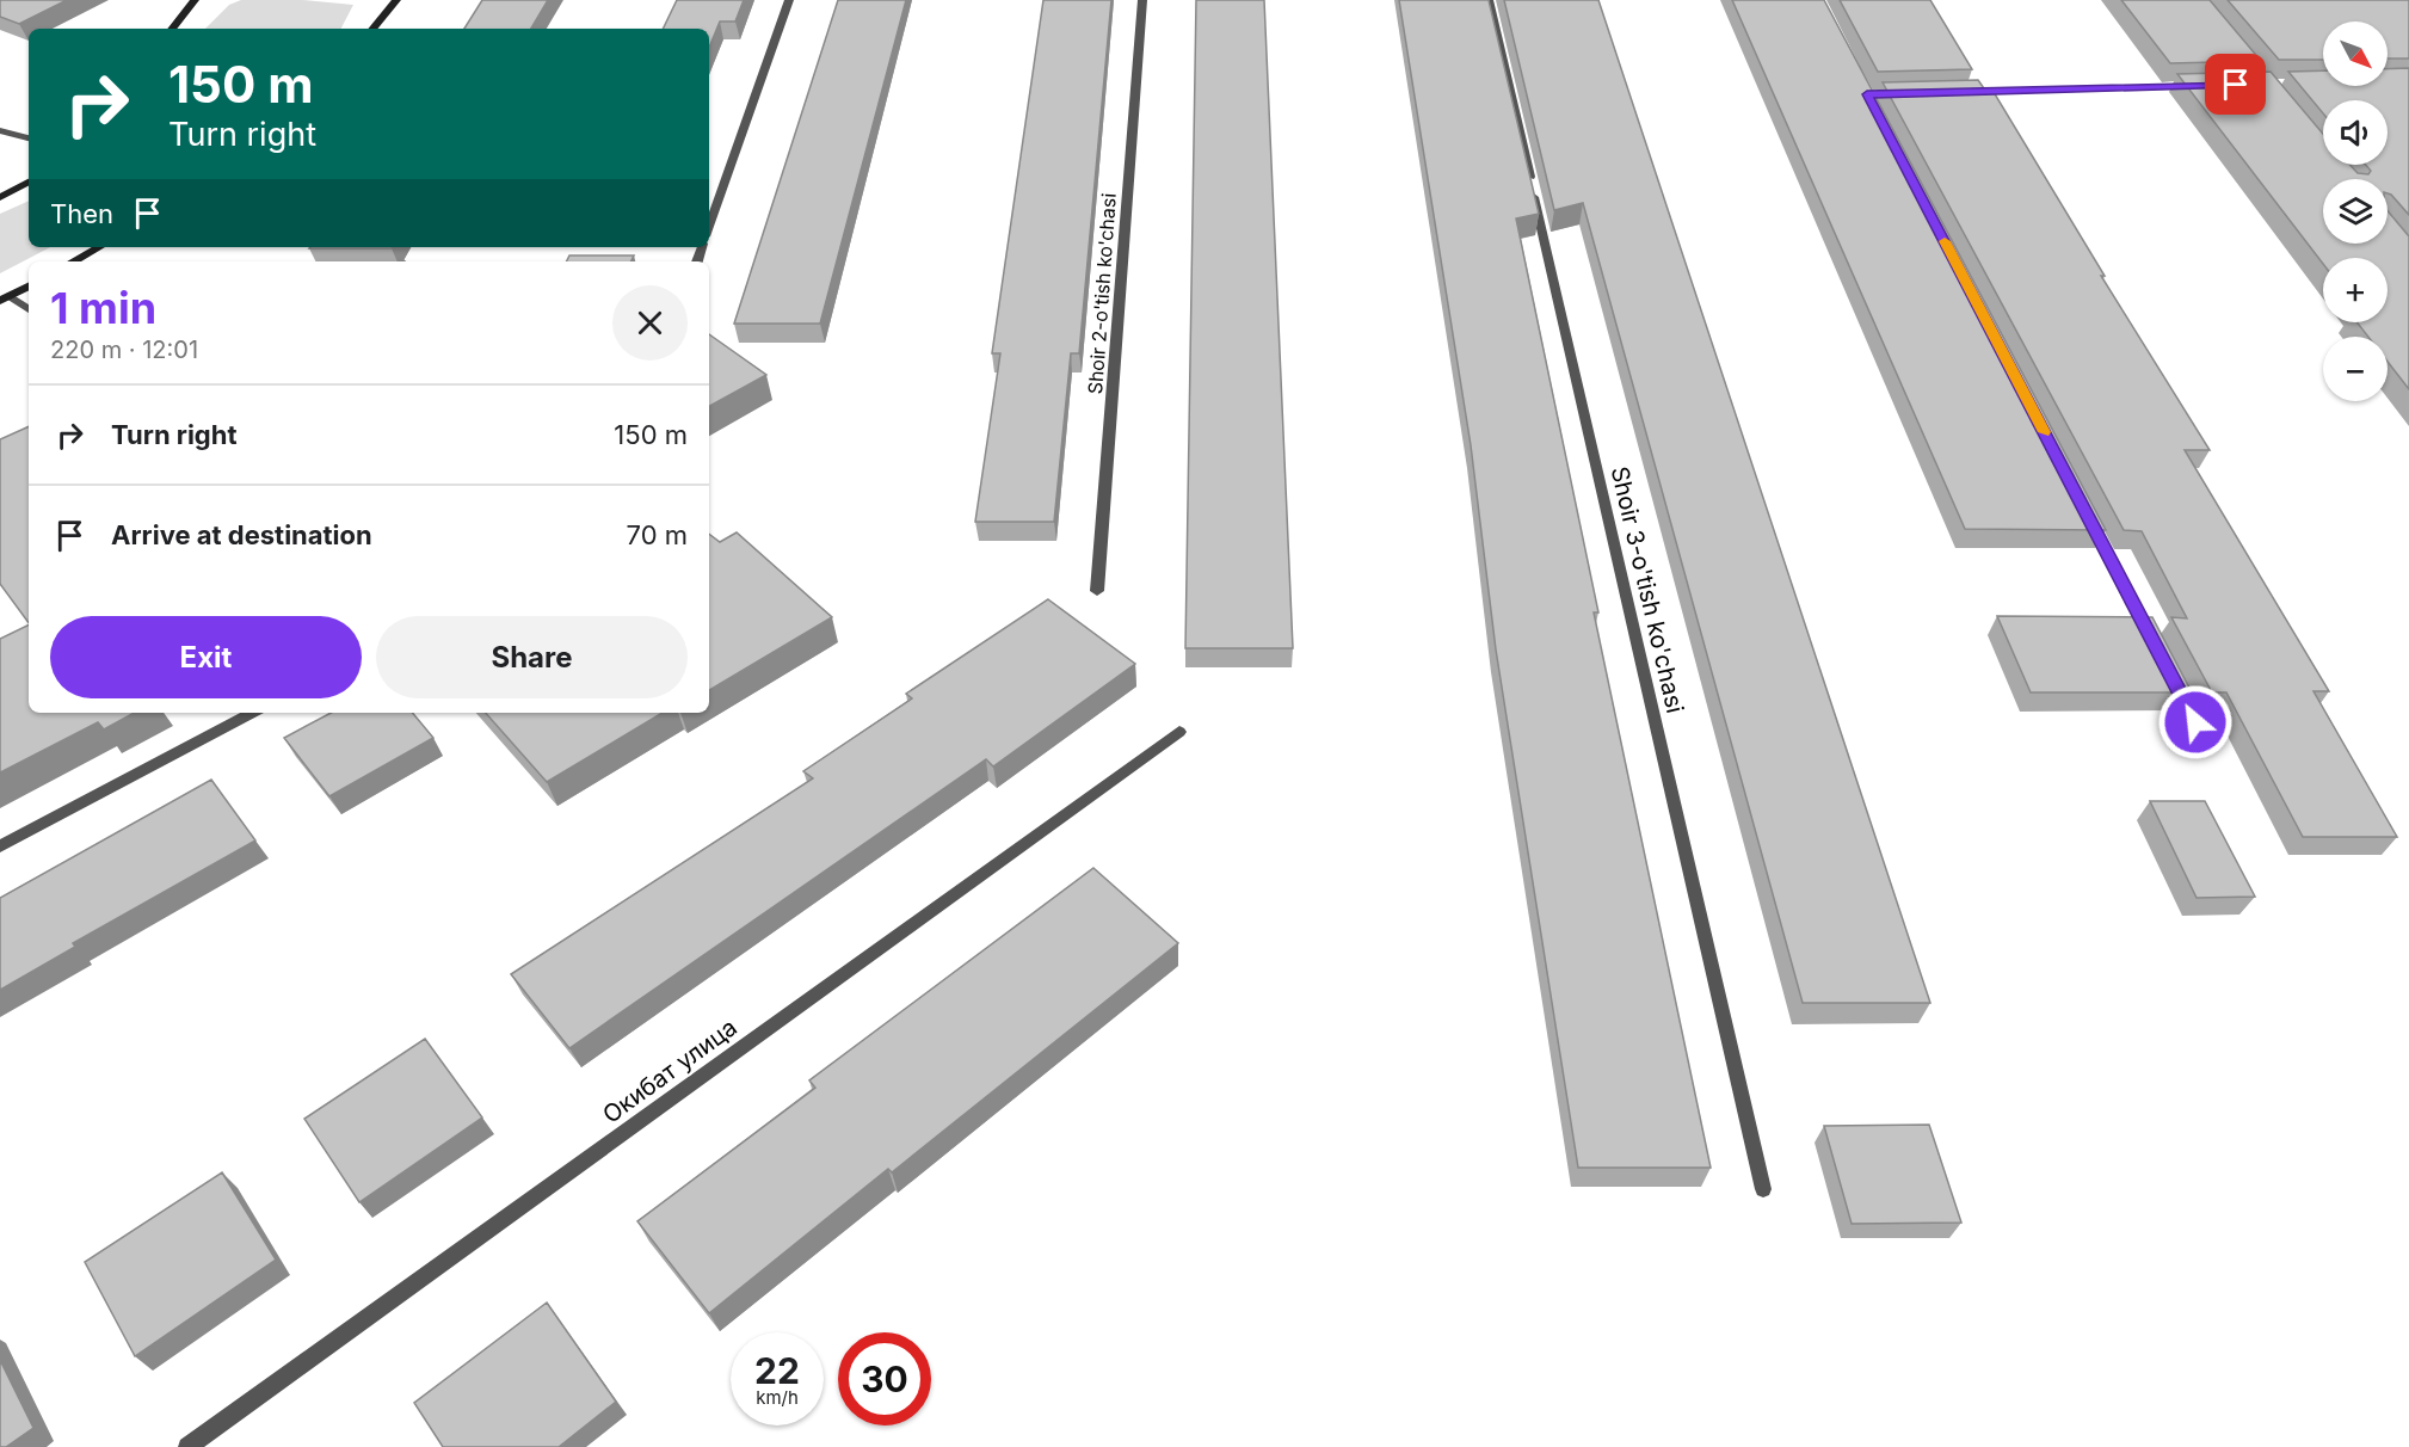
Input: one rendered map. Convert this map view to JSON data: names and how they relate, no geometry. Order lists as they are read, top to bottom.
{
  "streets": {
    "street": ["Shoir 2-o'tish ko'chasi", "Shoir 3-o'tish ko'chasi", "Окибат улица"]
  },
  "north": "bottom right",
  "page": {
    "map_buttons": ["+", "−"],
    "turn": ["150 m", "Turn right"],
    "then": "Then",
    "heading": ["1 min", "220 m · 12:01"],
    "list": [
      {
        "name": "Turn right",
        "value": "150 m"
      },
      {
        "name": "Arrive at destination",
        "value": "70 m"
      }
    ],
    "buttons": ["Exit", "Share"],
    "speed": "22 km/h",
    "limit": "30"
  }
}
